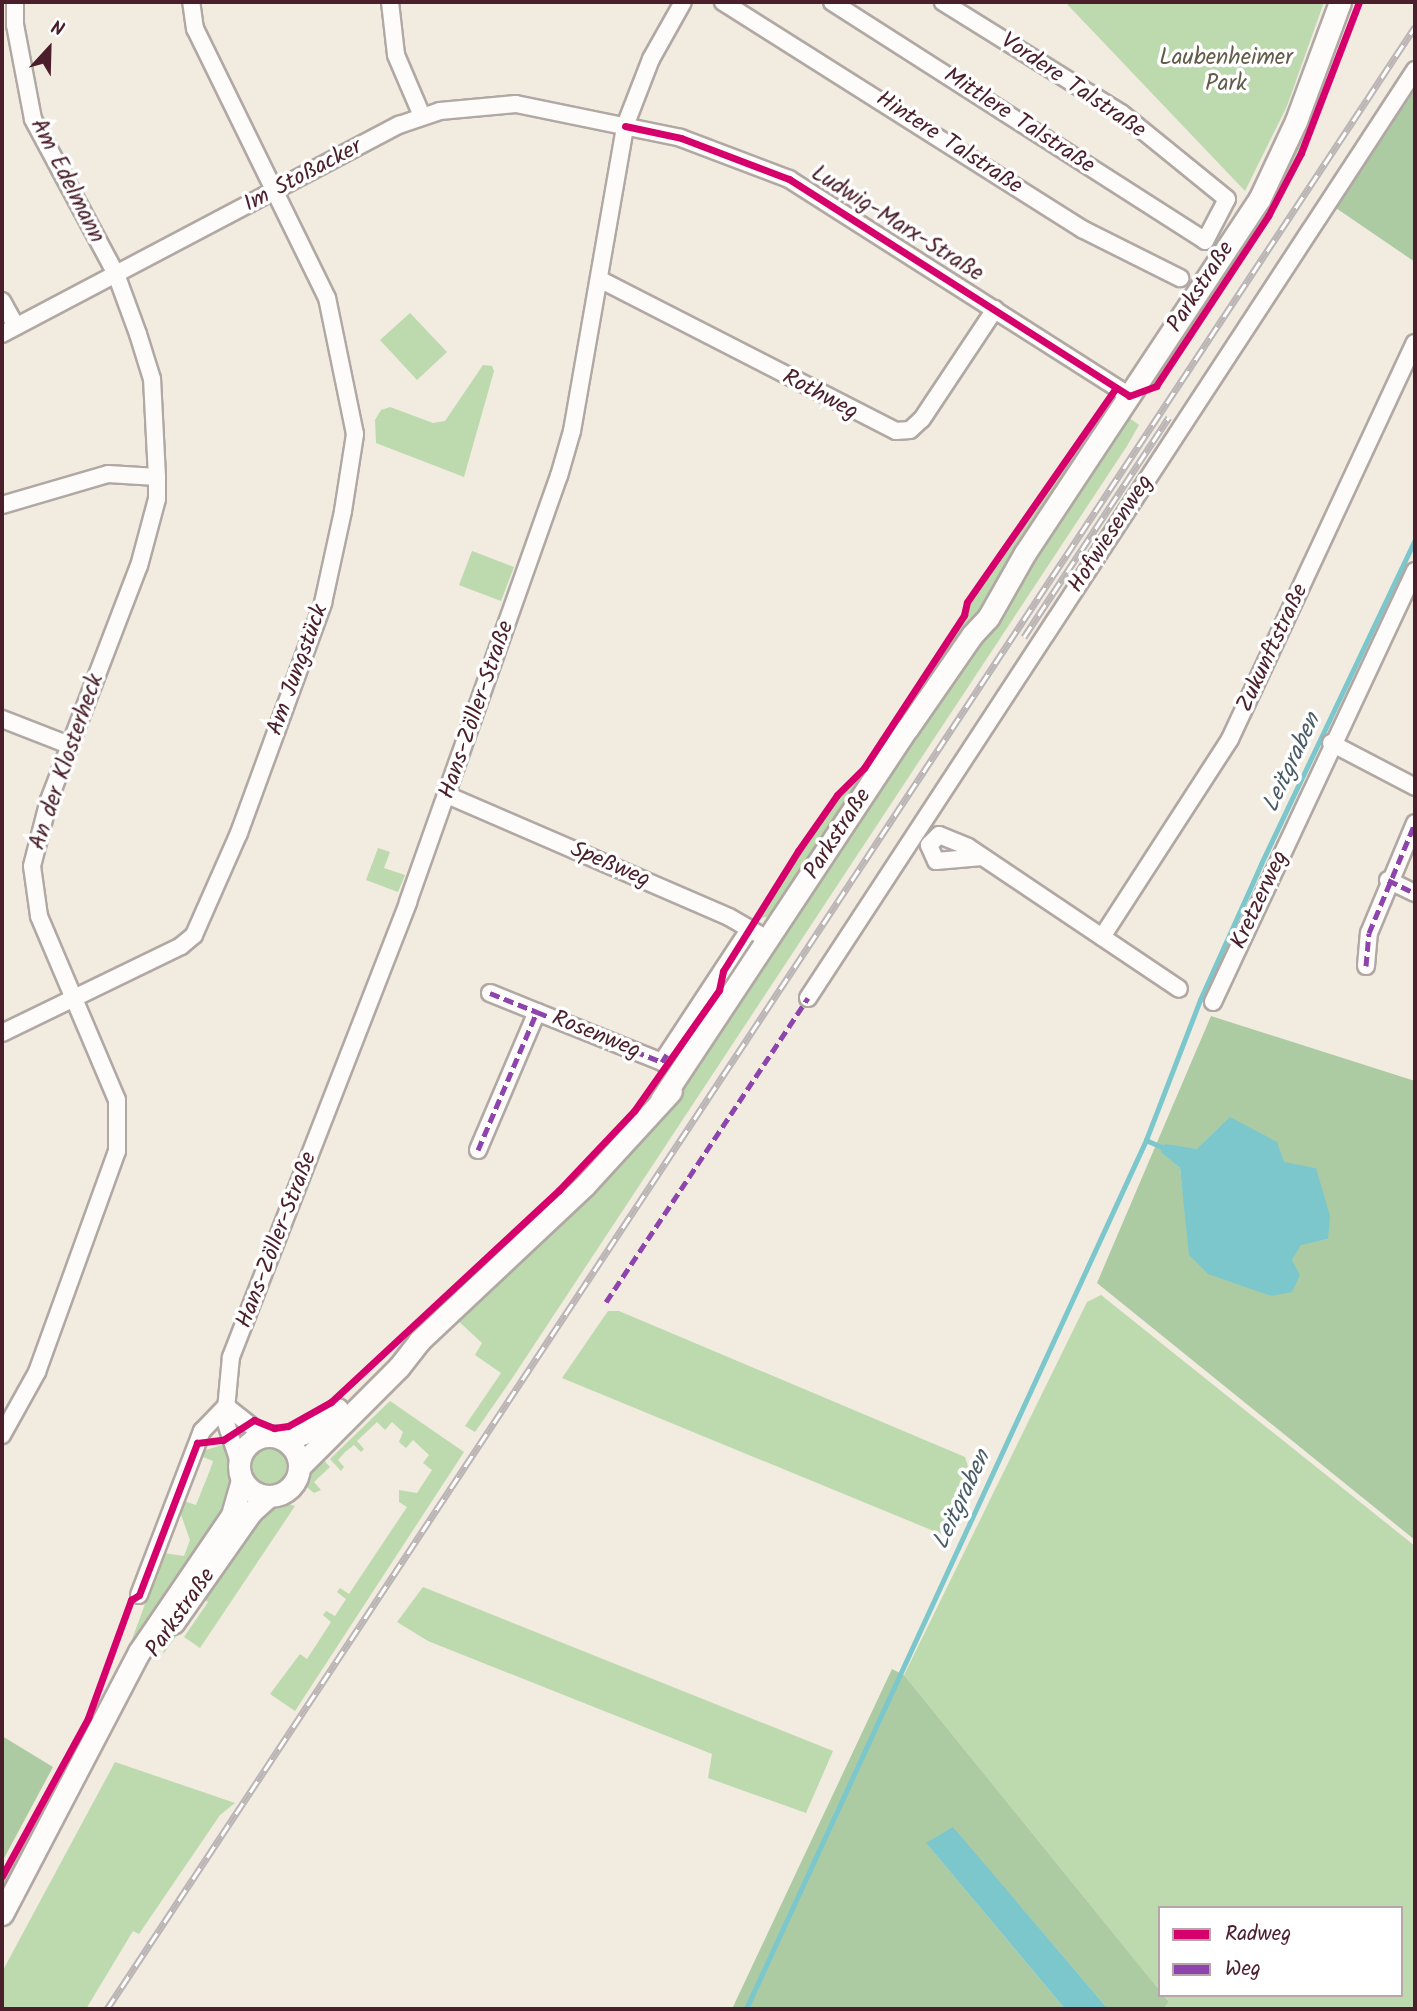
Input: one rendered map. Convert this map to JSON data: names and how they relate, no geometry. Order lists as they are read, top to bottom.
{
  "streets": {
    "main road": ["Parkstraße"],
    "street": [
      "Vordere Talstraße",
      "Mittlere Talstraße",
      "Hintere Talstraße",
      "Im Stoßacker",
      "Am Edelmann",
      "Ludwig-Marx-Straße",
      "Rothweg",
      "Hofwiesenweg",
      "Zukunftstraße",
      "Am Jungstück",
      "Hans-Zöller-Straße",
      "An der Klosterheck",
      "Speßweg",
      "Kretzerweg",
      "Rosenweg"
    ]
  },
  "crossings": [
    ["Vordere Talstraße", "Mittlere Talstraße"],
    ["Im Stoßacker", "Am Edelmann"],
    ["Im Stoßacker", "Ludwig-Marx-Straße"],
    ["Im Stoßacker", "Am Jungstück"],
    ["Im Stoßacker", "Hans-Zöller-Straße"],
    ["Im Stoßacker", "An der Klosterheck"],
    ["Am Edelmann", "An der Klosterheck"],
    ["Ludwig-Marx-Straße", "Parkstraße"],
    ["Ludwig-Marx-Straße", "Rothweg"],
    ["Ludwig-Marx-Straße", "Hans-Zöller-Straße"],
    ["Parkstraße", "Hans-Zöller-Straße"],
    ["Parkstraße", "Speßweg"],
    ["Rothweg", "Hans-Zöller-Straße"],
    ["Am Jungstück", "An der Klosterheck"],
    ["Hans-Zöller-Straße", "Speßweg"],
    ["Speßweg", "Rosenweg"]
  ],
  "water": ["Leitgraben"],
  "parks": ["Laubenheimer Park"],
  "legend": ["Radweg", "Weg"],
  "north": "top"
}
